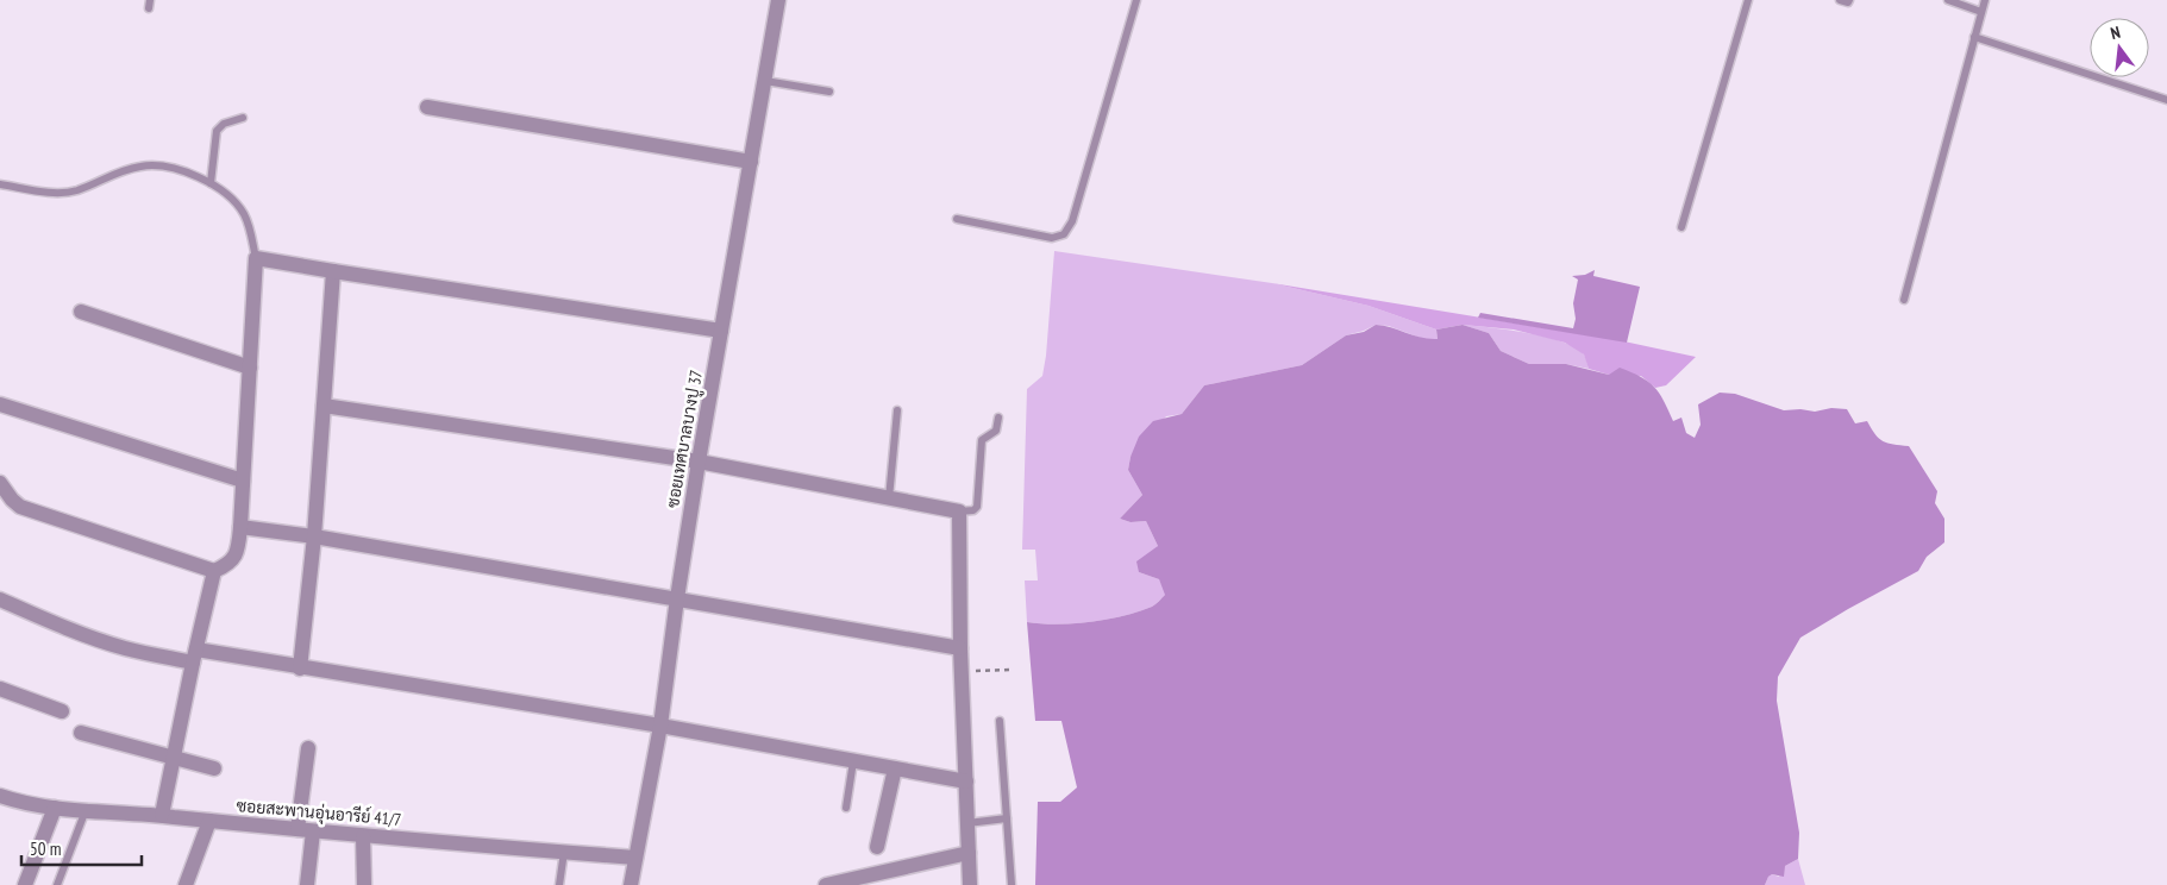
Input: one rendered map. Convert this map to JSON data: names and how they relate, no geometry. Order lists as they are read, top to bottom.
{
  "streets": {
    "street": ["ซอยเทศบาลบางปู 37", "ซอยสะพานอุ่นอารีย์ 41/7"]
  },
  "crossings": [
    ["ซอยเทศบาลบางปู 37", "ซอยสะพานอุ่นอารีย์ 41/7"]
  ],
  "scale_bar": "50 m",
  "north": "top"
}
